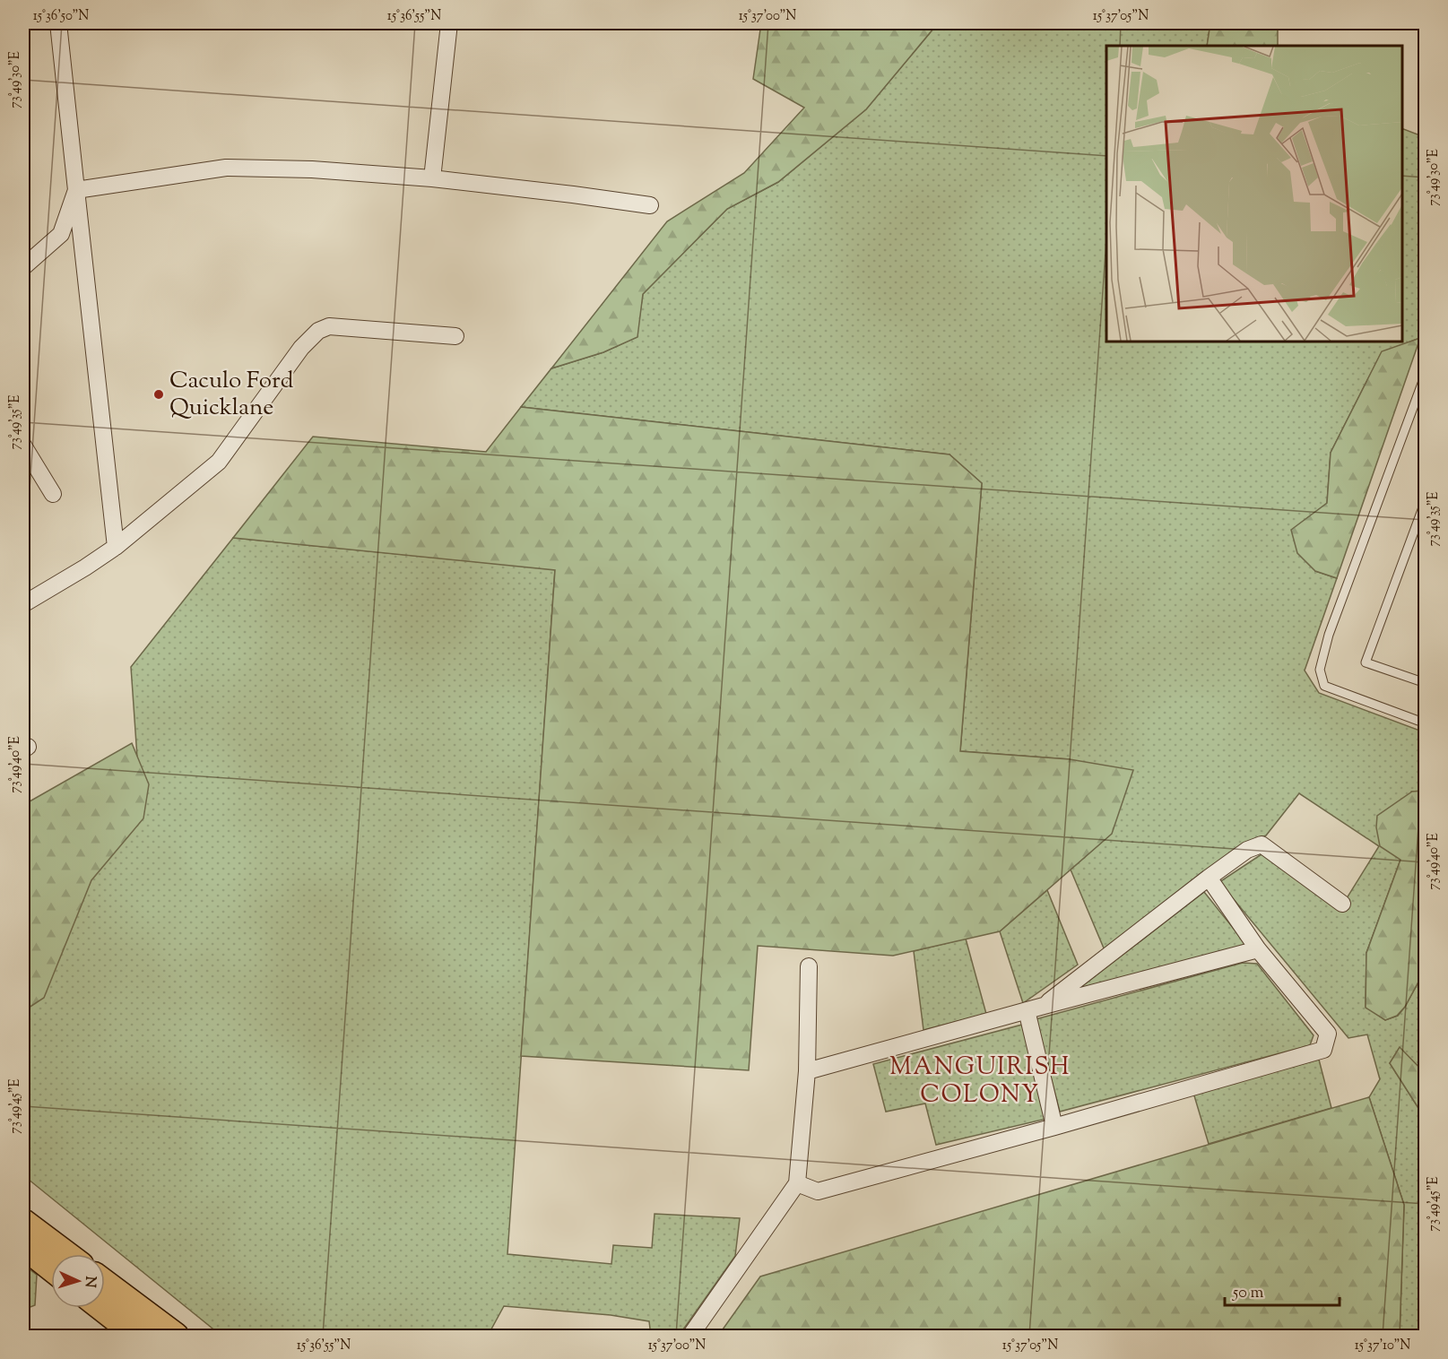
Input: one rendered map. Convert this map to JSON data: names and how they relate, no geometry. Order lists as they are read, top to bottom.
{
  "districts": ["MANGUIRISH COLONY"],
  "places": ["Caculo Ford Quicklane"],
  "scale_bar": "50 m",
  "north": "right",
  "coordinates": [
    "15°36'50\"N",
    "15°36'55\"N",
    "15°37'00\"N",
    "15°37'05\"N",
    "73°49'30\"E",
    "73°49'35\"E",
    "73°49'40\"E",
    "73°49'45\"E",
    "15°37'10\"N"
  ]
}
